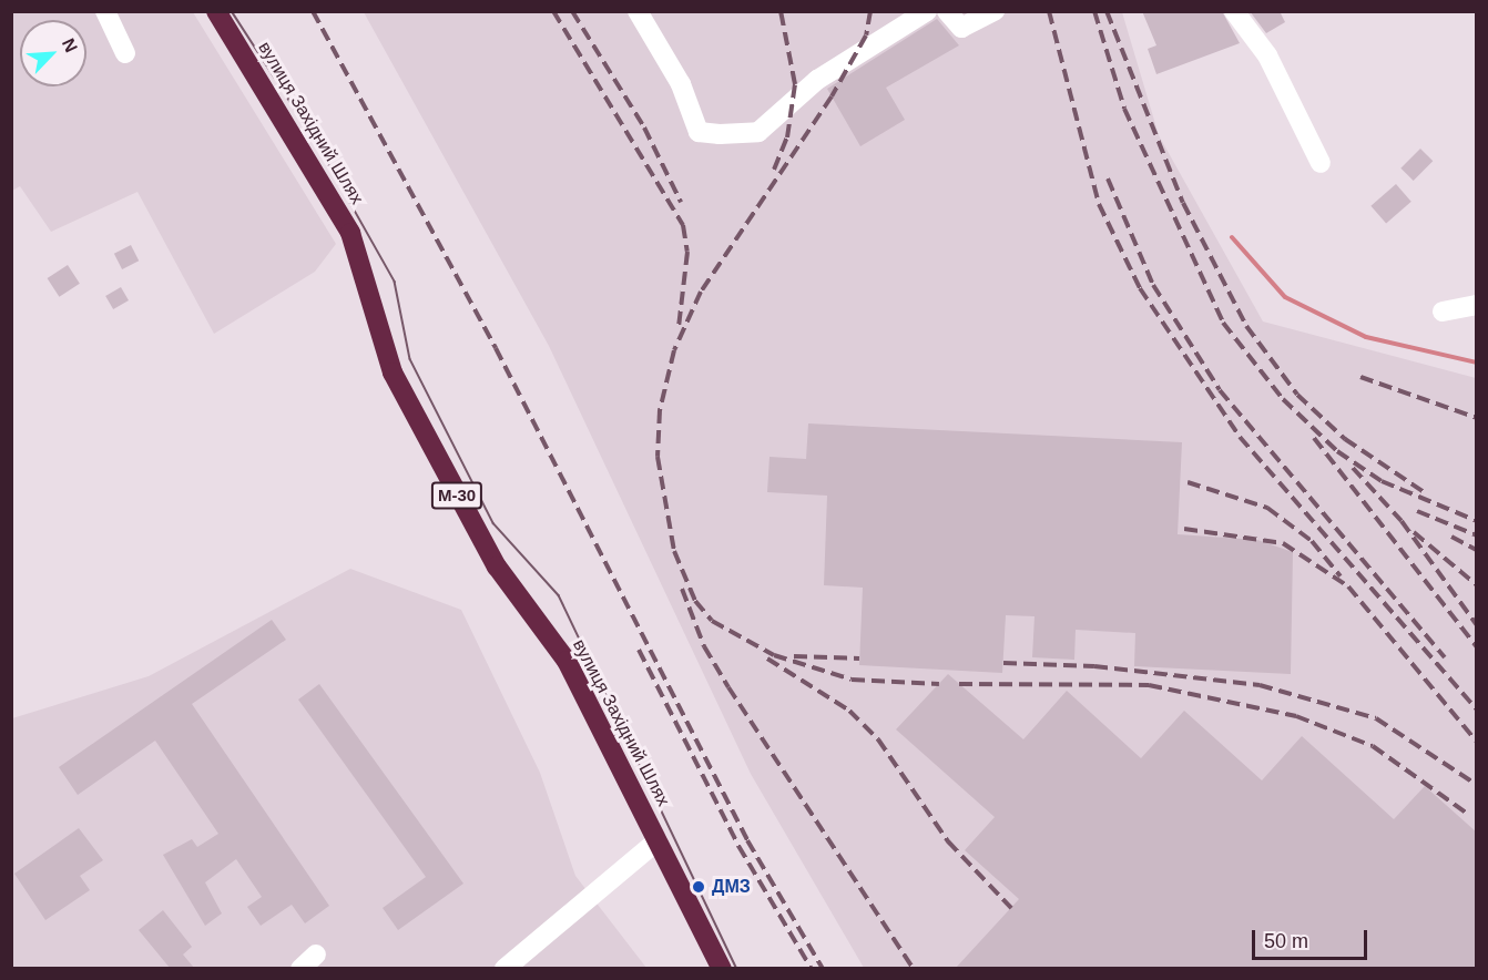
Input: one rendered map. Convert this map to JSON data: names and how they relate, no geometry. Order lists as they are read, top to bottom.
{
  "streets": {
    "highway": ["вулиця Західний Шлях", "М-30"]
  },
  "places": ["ДМЗ"],
  "scale_bar": "50 m",
  "north": "top right"
}
